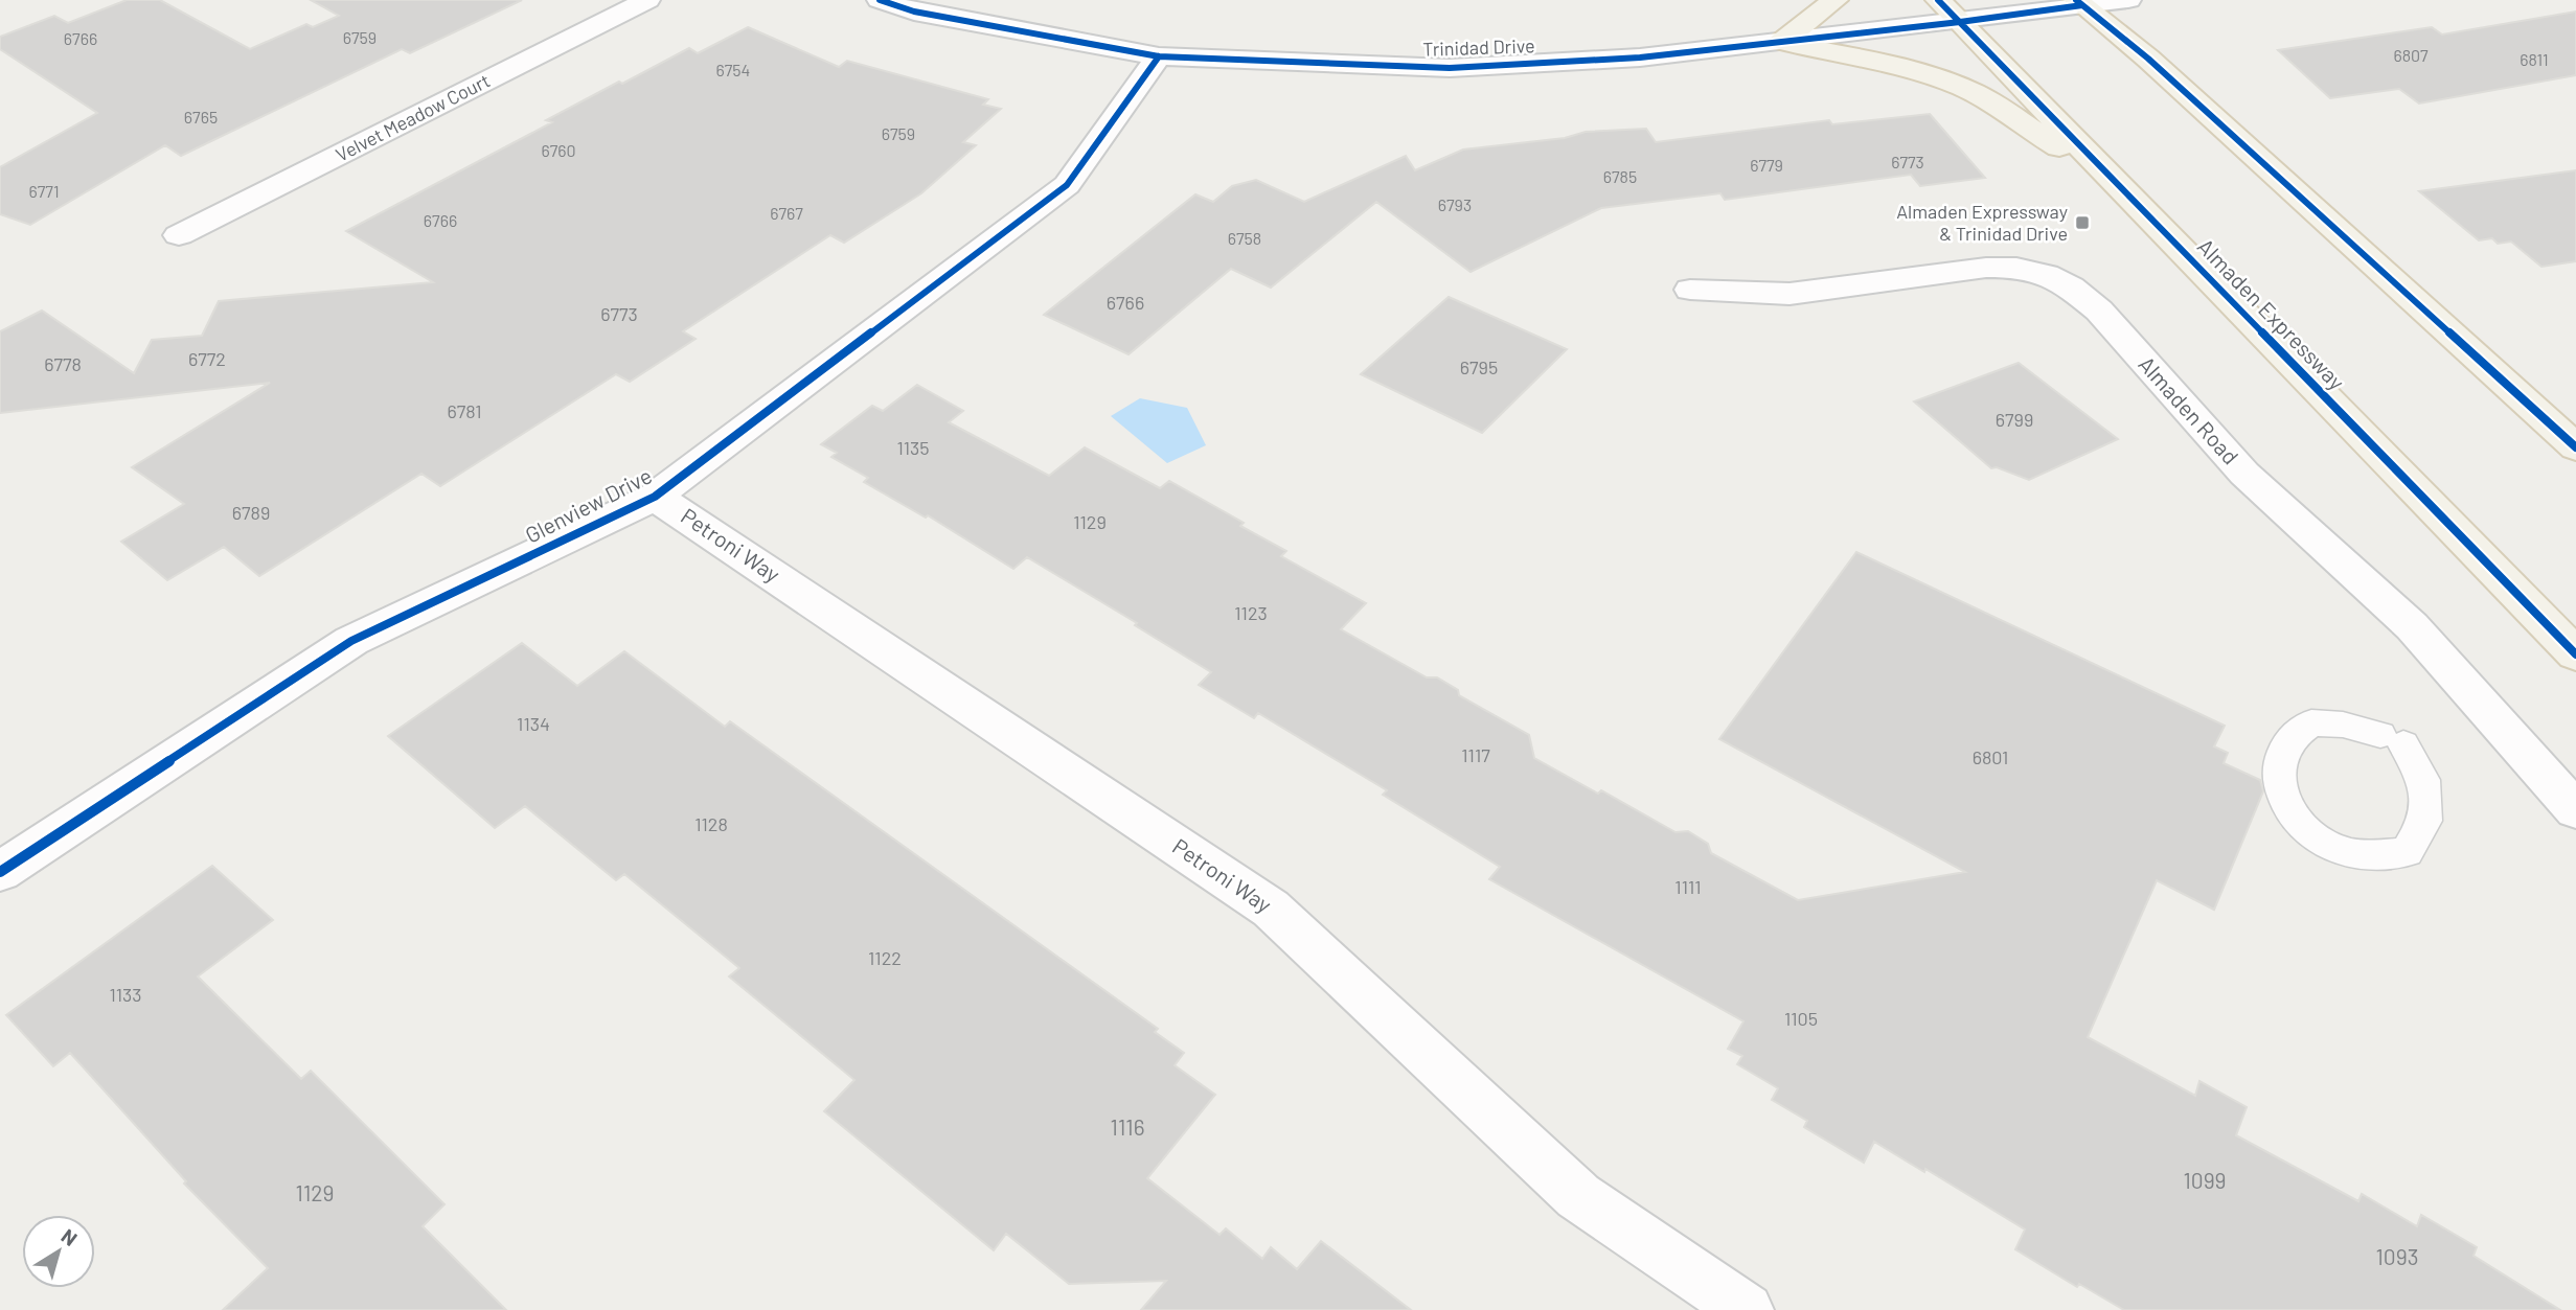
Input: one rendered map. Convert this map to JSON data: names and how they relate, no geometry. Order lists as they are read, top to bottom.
{
  "streets": {
    "main road": ["Almaden Expressway"],
    "street": [
      "Trinidad Drive",
      "Velvet Meadow Court",
      "Almaden Road",
      "Glenview Drive",
      "Petroni Way"
    ]
  },
  "crossings": [
    ["Trinidad Drive", "Almaden Expressway"],
    ["Trinidad Drive", "Glenview Drive"],
    ["Glenview Drive", "Petroni Way"]
  ],
  "places": {
    "transit": ["Almaden Expressway & Trinidad Drive"]
  },
  "house_numbers": [
    "6759",
    "6766",
    "6807",
    "6811",
    "6754",
    "6765",
    "6759",
    "6760",
    "6773",
    "6779",
    "6785",
    "6771",
    "6793",
    "6767",
    "6766",
    "6758",
    "6766",
    "6773",
    "6772",
    "6778",
    "6795",
    "6781",
    "6799",
    "1135",
    "6789",
    "1129",
    "1123",
    "1134",
    "1117",
    "6801",
    "1128",
    "1111",
    "1122",
    "1133",
    "1105",
    "1116",
    "1099",
    "1129",
    "1093"
  ],
  "north": "top right"
}
